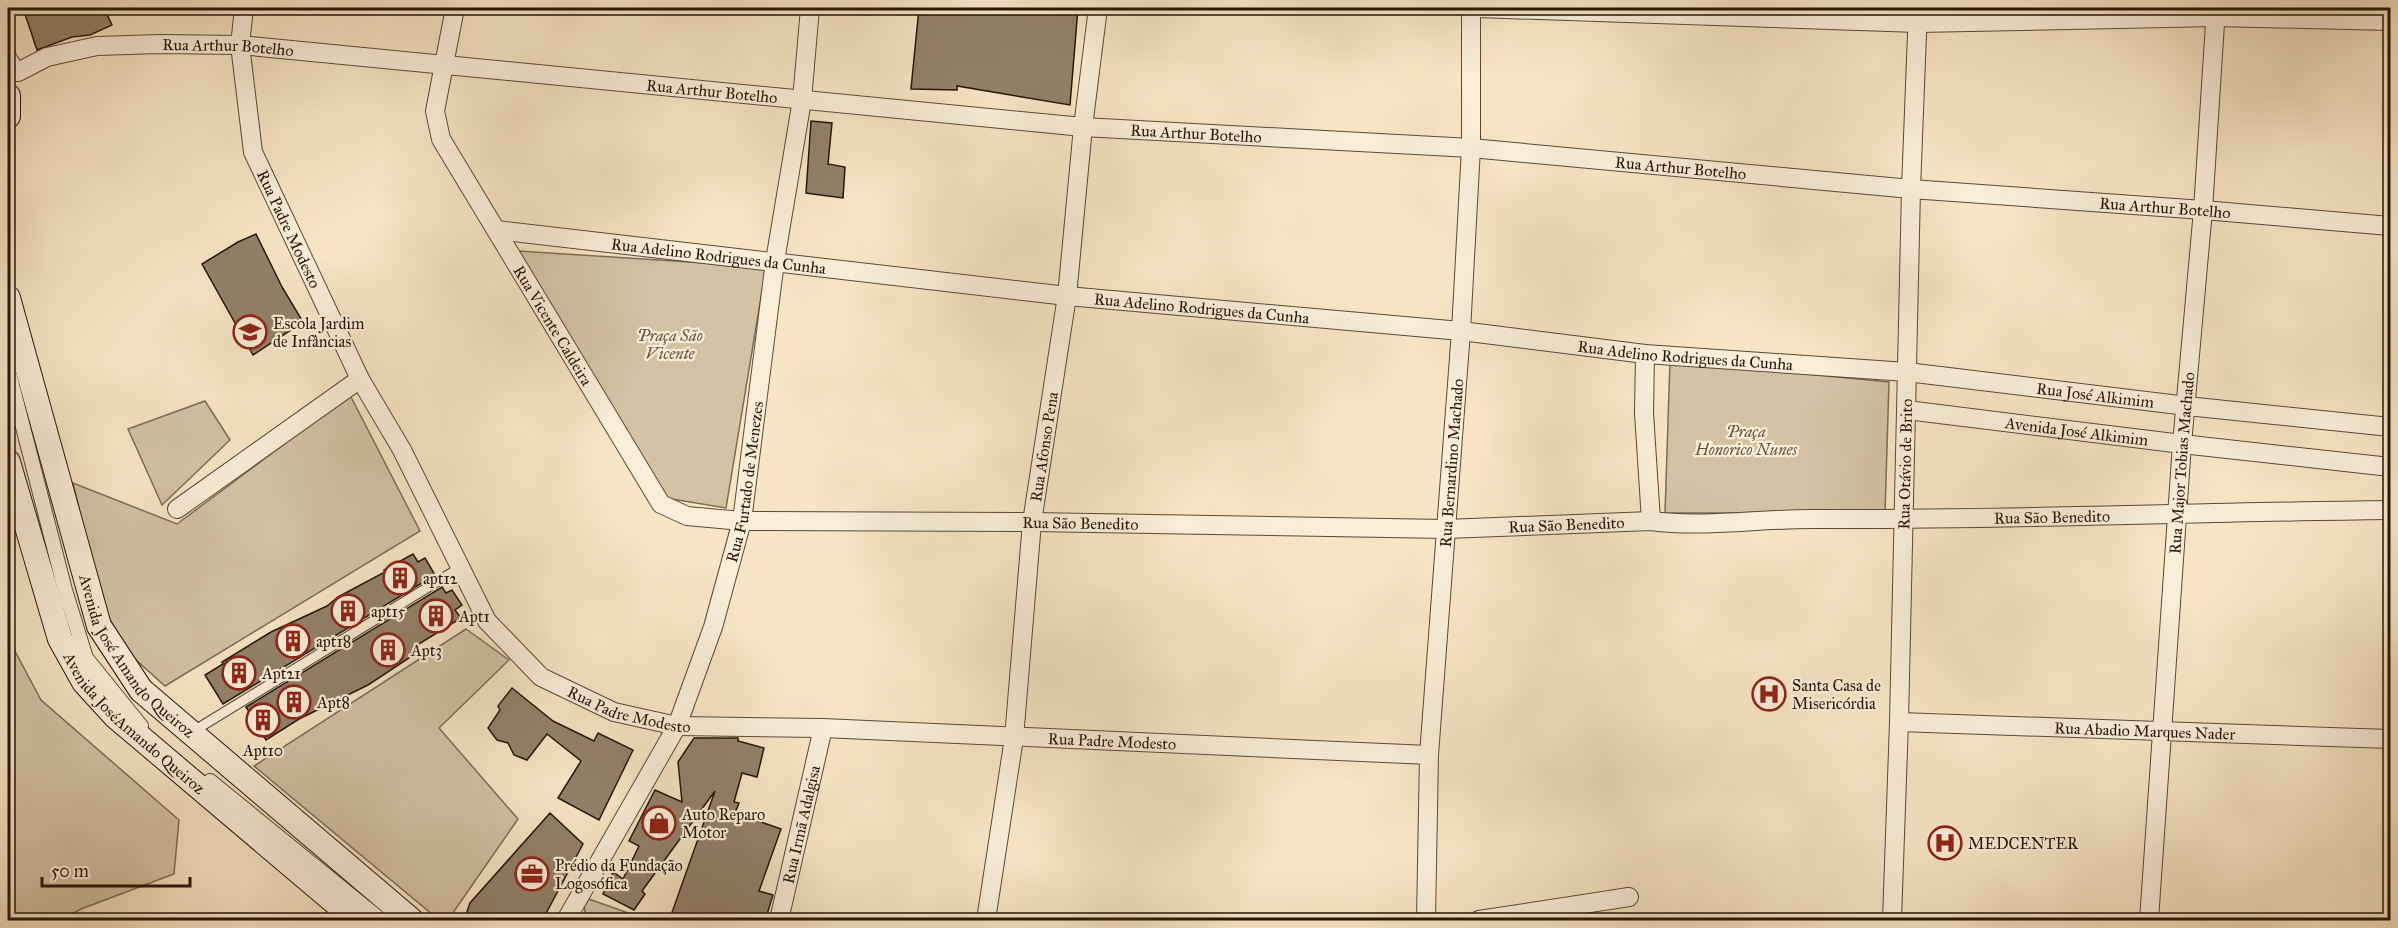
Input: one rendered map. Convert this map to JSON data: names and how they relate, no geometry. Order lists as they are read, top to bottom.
{
  "streets": {
    "main road": ["Avenida José Amando Queiroz", "Avenida JoséAmando Queiroz"],
    "street": [
      "Rua Arthur Botelho",
      "Rua Padre Modesto",
      "Rua Adelino Rodrigues da Cunha",
      "Rua Vicente Caldeira",
      "Rua José Alkimim",
      "Avenida José Alkimim",
      "Rua Afonso Pena",
      "Rua Bernardino Machado",
      "Rua Otávio de Brito",
      "Rua Major Tobias Machado",
      "Rua Furtado de Menezes",
      "Rua São Benedito",
      "Rua Abadio Marques Nader",
      "Rua Irmã Adalgisa"
    ]
  },
  "crossings": [
    ["Rua Arthur Botelho", "Rua Padre Modesto"],
    ["Rua Arthur Botelho", "Rua Vicente Caldeira"],
    ["Rua Arthur Botelho", "Rua Afonso Pena"],
    ["Rua Arthur Botelho", "Rua Bernardino Machado"],
    ["Rua Arthur Botelho", "Rua Otávio de Brito"],
    ["Rua Arthur Botelho", "Rua Major Tobias Machado"],
    ["Rua Arthur Botelho", "Rua Furtado de Menezes"],
    ["Rua Padre Modesto", "Rua Afonso Pena"],
    ["Rua Padre Modesto", "Rua Bernardino Machado"],
    ["Rua Padre Modesto", "Rua Furtado de Menezes"],
    ["Rua Padre Modesto", "Rua Irmã Adalgisa"],
    ["Rua Adelino Rodrigues da Cunha", "Rua Vicente Caldeira"],
    ["Rua Adelino Rodrigues da Cunha", "Rua José Alkimim"],
    ["Rua Adelino Rodrigues da Cunha", "Rua Afonso Pena"],
    ["Rua Adelino Rodrigues da Cunha", "Rua Bernardino Machado"],
    ["Rua Adelino Rodrigues da Cunha", "Rua Otávio de Brito"],
    ["Rua Adelino Rodrigues da Cunha", "Rua Furtado de Menezes"],
    ["Rua Vicente Caldeira", "Rua Furtado de Menezes"],
    ["Rua Vicente Caldeira", "Rua São Benedito"],
    ["Rua José Alkimim", "Rua Otávio de Brito"],
    ["Rua José Alkimim", "Rua Major Tobias Machado"],
    ["Avenida José Alkimim", "Rua Otávio de Brito"],
    ["Avenida José Alkimim", "Rua Major Tobias Machado"],
    ["Rua Afonso Pena", "Rua São Benedito"],
    ["Rua Bernardino Machado", "Rua São Benedito"],
    ["Rua Otávio de Brito", "Rua São Benedito"],
    ["Rua Otávio de Brito", "Rua Abadio Marques Nader"],
    ["Rua Major Tobias Machado", "Rua São Benedito"],
    ["Rua Major Tobias Machado", "Rua Abadio Marques Nader"],
    ["Rua Furtado de Menezes", "Rua São Benedito"]
  ],
  "parks": ["Praça São Vicente", "Praça Honorico Nunes"],
  "places": {
    "school or university": ["Escola Jardim de Infâncias"],
    "building": [
      "apt12",
      "apt15",
      "Apt1",
      "apt18",
      "Apt3",
      "Apt21",
      "Apt8",
      "Apt10"
    ],
    "hospital": ["Santa Casa de Misericórdia", "MEDCENTER"],
    "shop": ["Auto Reparo Motor"],
    "office": ["Prédio da Fundação Logosófica"]
  },
  "scale_bar": "50 m"
}
